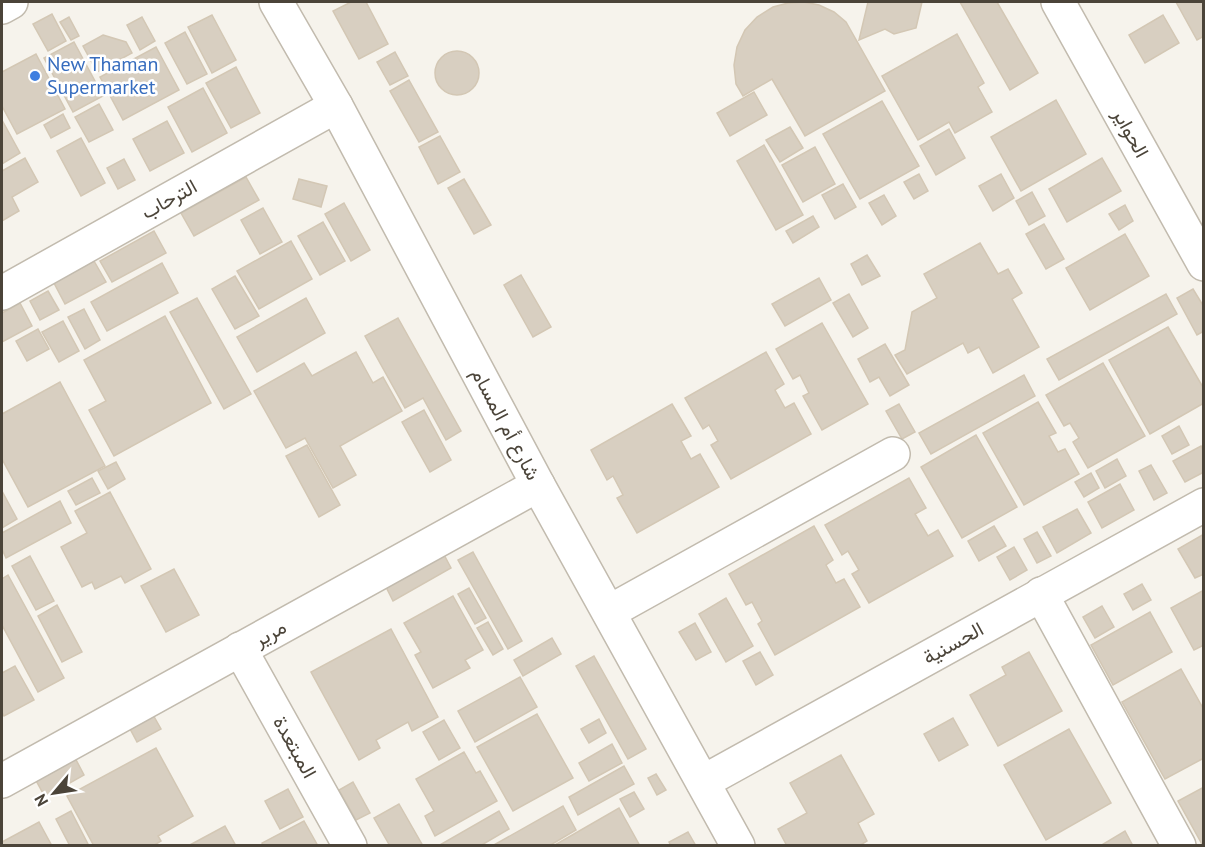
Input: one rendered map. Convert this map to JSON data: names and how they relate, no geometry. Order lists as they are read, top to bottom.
{
  "streets": {
    "street": [
      "الحواير",
      "الترحاب",
      "شارع أم المسام",
      "مرير",
      "الحسنية",
      "المبتعدة"
    ]
  },
  "crossings": [
    ["الترحاب", "شارع أم المسام"],
    ["شارع أم المسام", "مرير"],
    ["شارع أم المسام", "الحسنية"],
    ["مرير", "المبتعدة"]
  ],
  "places": ["New Thaman Supermarket"],
  "north": "bottom left"
}
